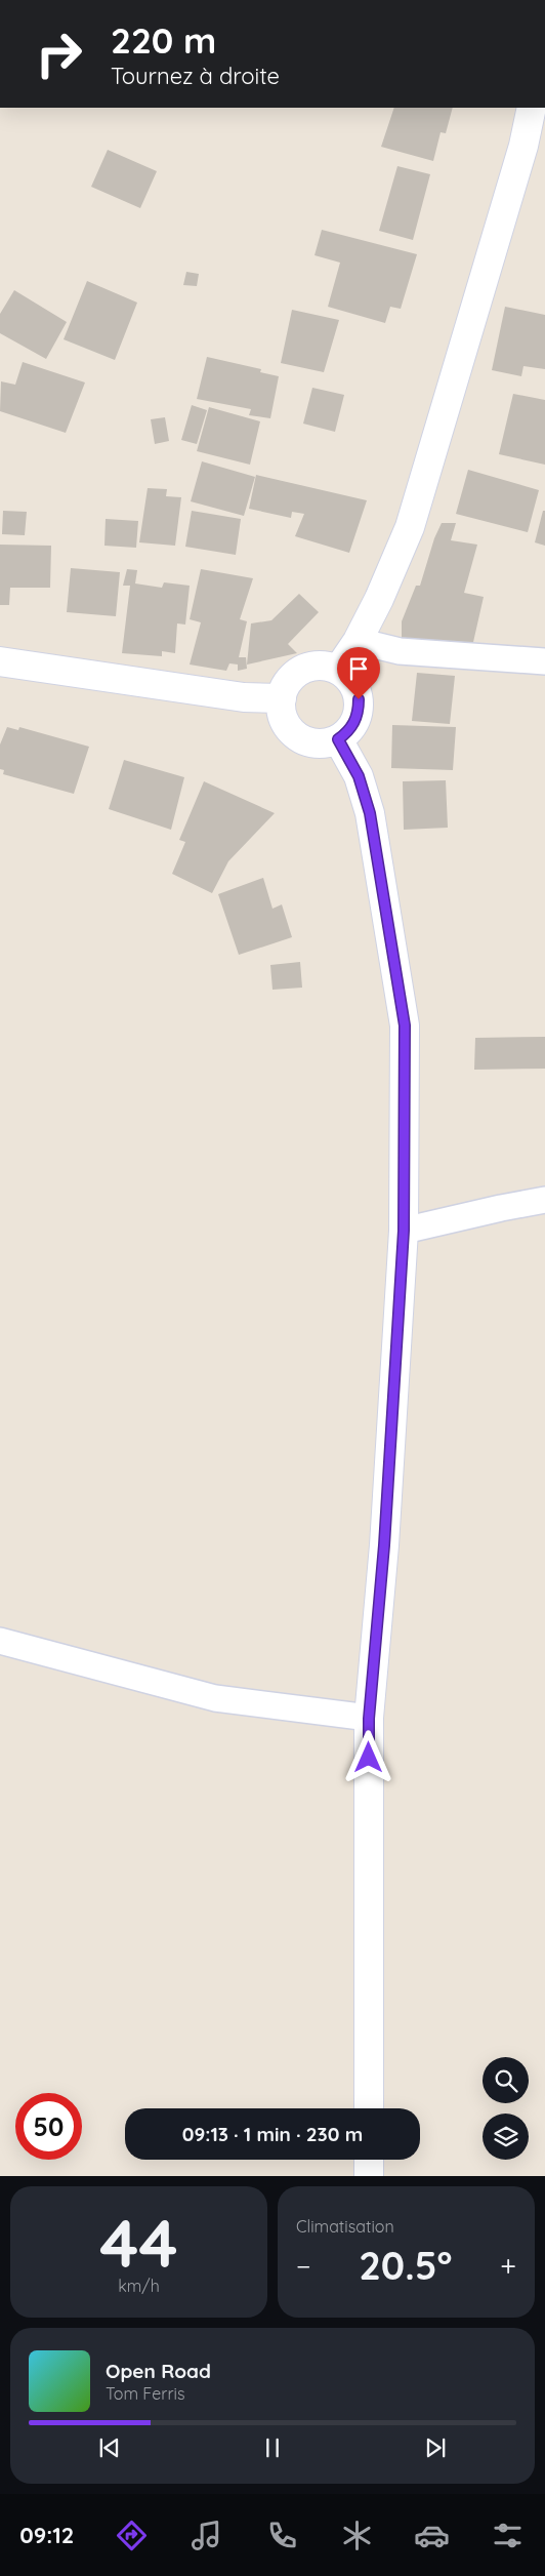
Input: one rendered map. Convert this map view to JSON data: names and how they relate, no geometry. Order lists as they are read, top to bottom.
{
  "page": {
    "turn": ["220 m", "Tournez à droite"],
    "limit": "50",
    "trip": "09:13 · 1 min · 230 m",
    "tile": [
      ["44", "km/h"],
      "Climatisation"
    ],
    "heat": ["−", "20.5°", "+"],
    "song": ["Open Road", "Tom Ferris"],
    "tabs": "09:12"
  }
}
